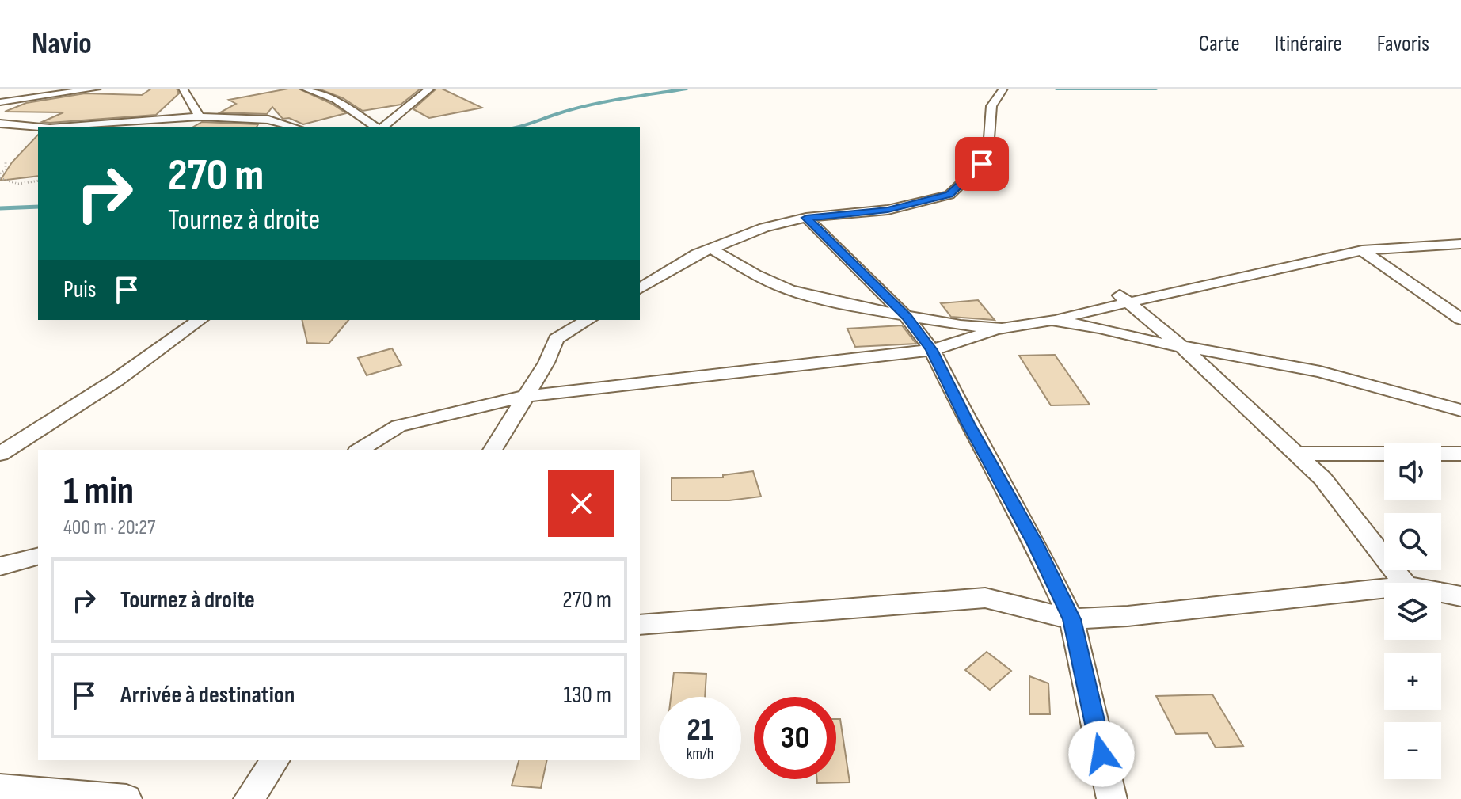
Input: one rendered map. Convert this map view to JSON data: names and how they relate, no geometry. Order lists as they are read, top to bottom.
{
  "page": {
    "header": "Navio",
    "nav": ["Carte", "Itinéraire", "Favoris"],
    "turn": ["270 m", "Tournez à droite"],
    "then": "Puis",
    "map_buttons": ["+", "−"],
    "heading": ["1 min", "400 m · 20:27"],
    "list": [
      {
        "name": "Tournez à droite",
        "value": "270 m"
      },
      {
        "name": "Arrivée à destination",
        "value": "130 m"
      }
    ],
    "speed": "21 km/h",
    "limit": "30"
  }
}
